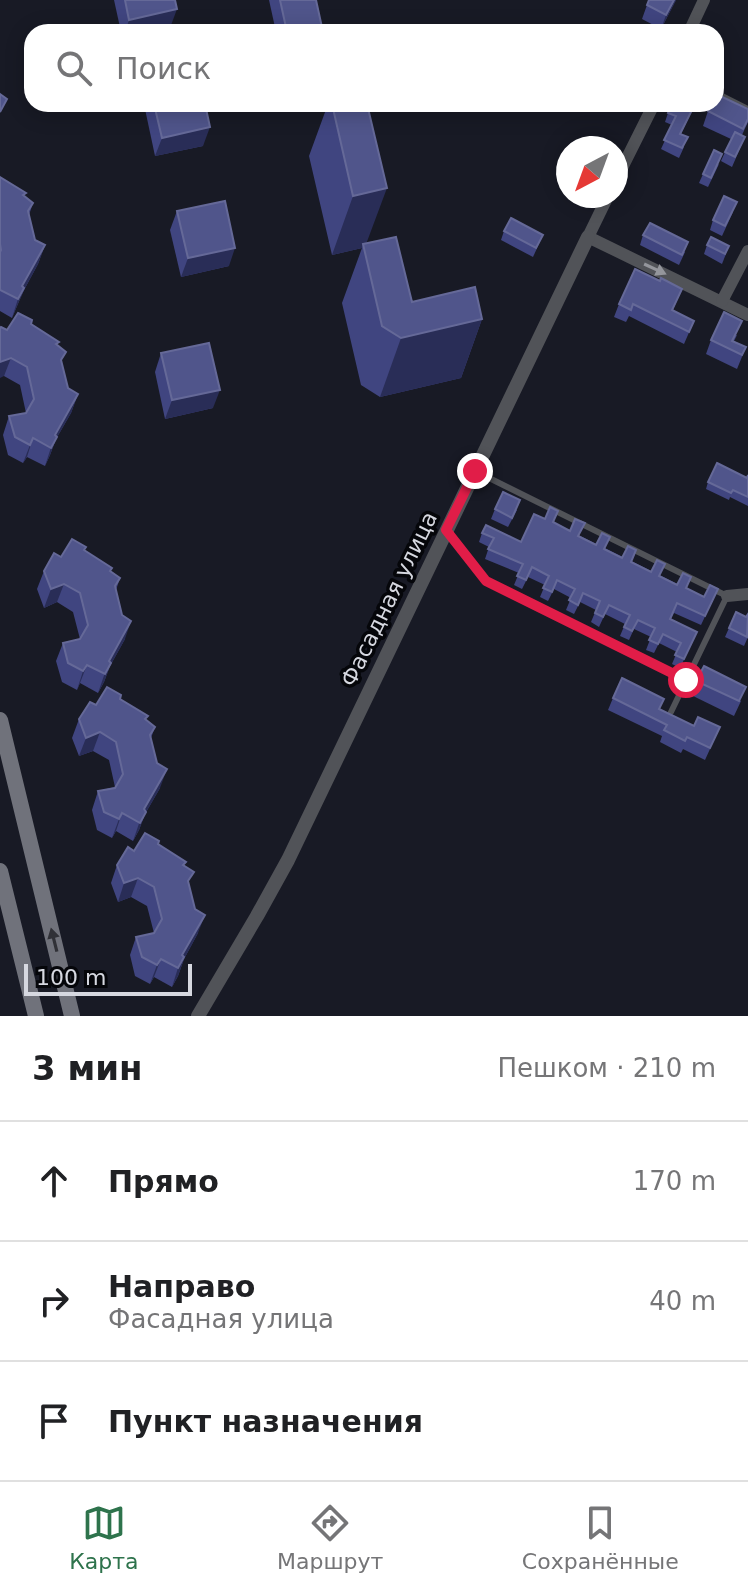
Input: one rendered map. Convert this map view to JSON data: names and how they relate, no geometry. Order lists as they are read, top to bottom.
{
  "streets": {
    "street": ["Фасадная улица"]
  },
  "scale_bar": "100 m",
  "north": "bottom left",
  "page": {
    "search": "Поиск",
    "scale": "100 m",
    "heading": ["3 мин", "Пешком · 210 m"],
    "list": [
      ["Прямо", "170 m"],
      ["Направо", "Фасадная улица", "40 m"],
      "Пункт назначения"
    ],
    "nav": ["Карта", "Маршрут", "Сохранённые"]
  }
}
